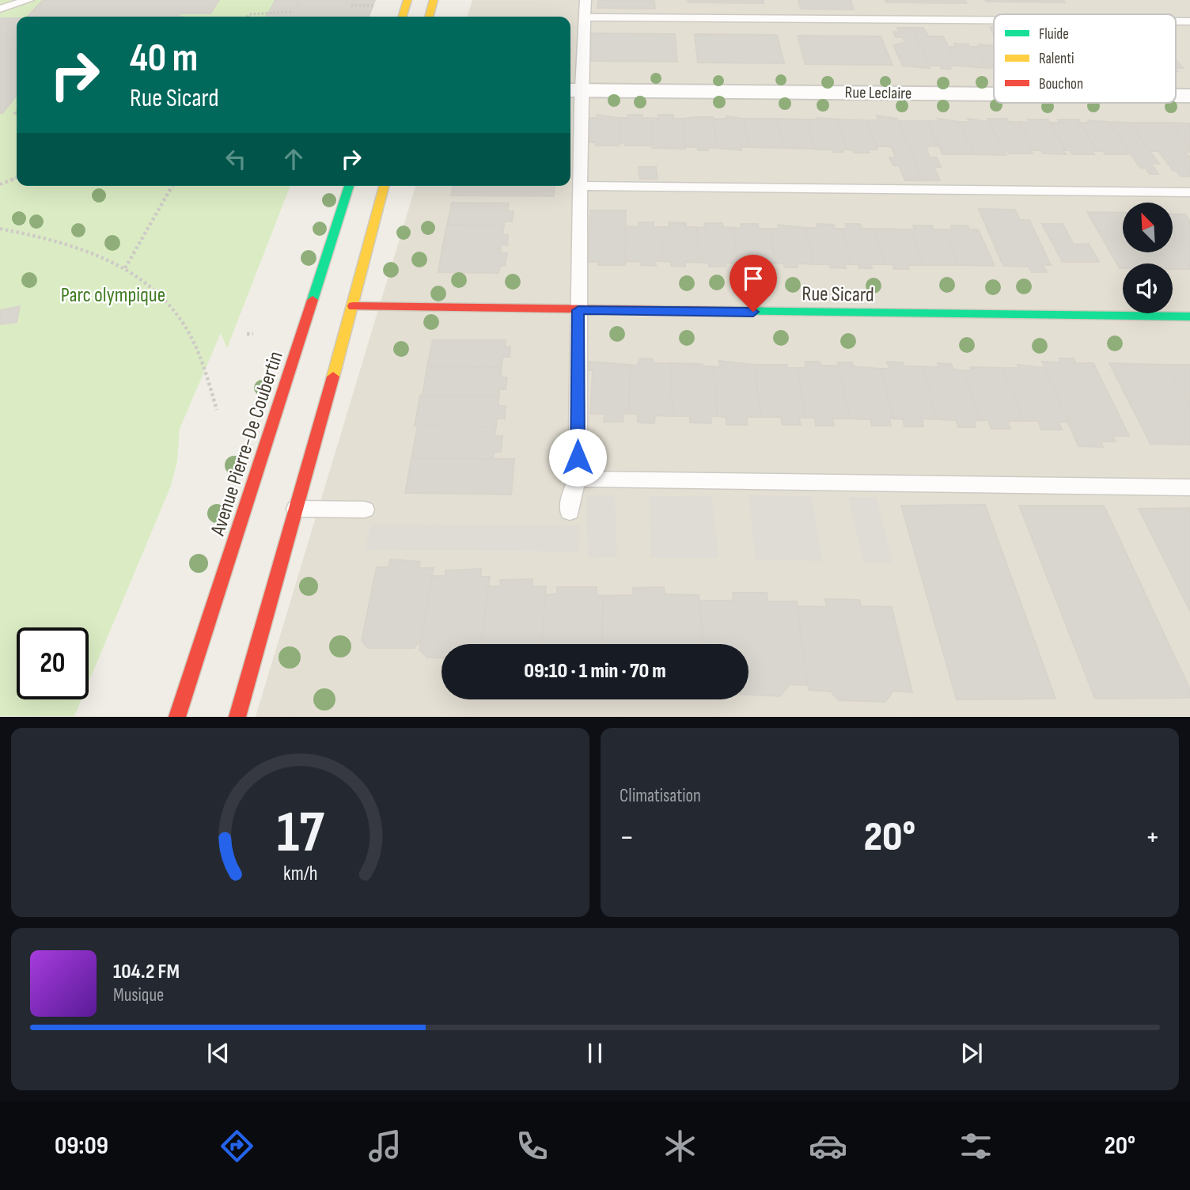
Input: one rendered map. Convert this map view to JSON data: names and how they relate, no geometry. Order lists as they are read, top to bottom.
{
  "streets": {
    "street": ["Rue Leclaire", "Rue Sicard", "Avenue Pierre-De Coubertin"]
  },
  "parks": ["Parc olympique"],
  "legend": ["Fluide", "Ralenti", "Bouchon"],
  "north": "top left",
  "page": {
    "turn": ["40 m", "Rue Sicard"],
    "limit": "20",
    "trip": "09:10 · 1 min · 70 m",
    "tile": "Climatisation",
    "heat": ["−", "20°", "+"],
    "song": ["104.2 FM", "Musique"],
    "tabs": ["09:09", "20°"],
    "gauge": ["17", "km/h"]
  }
}
